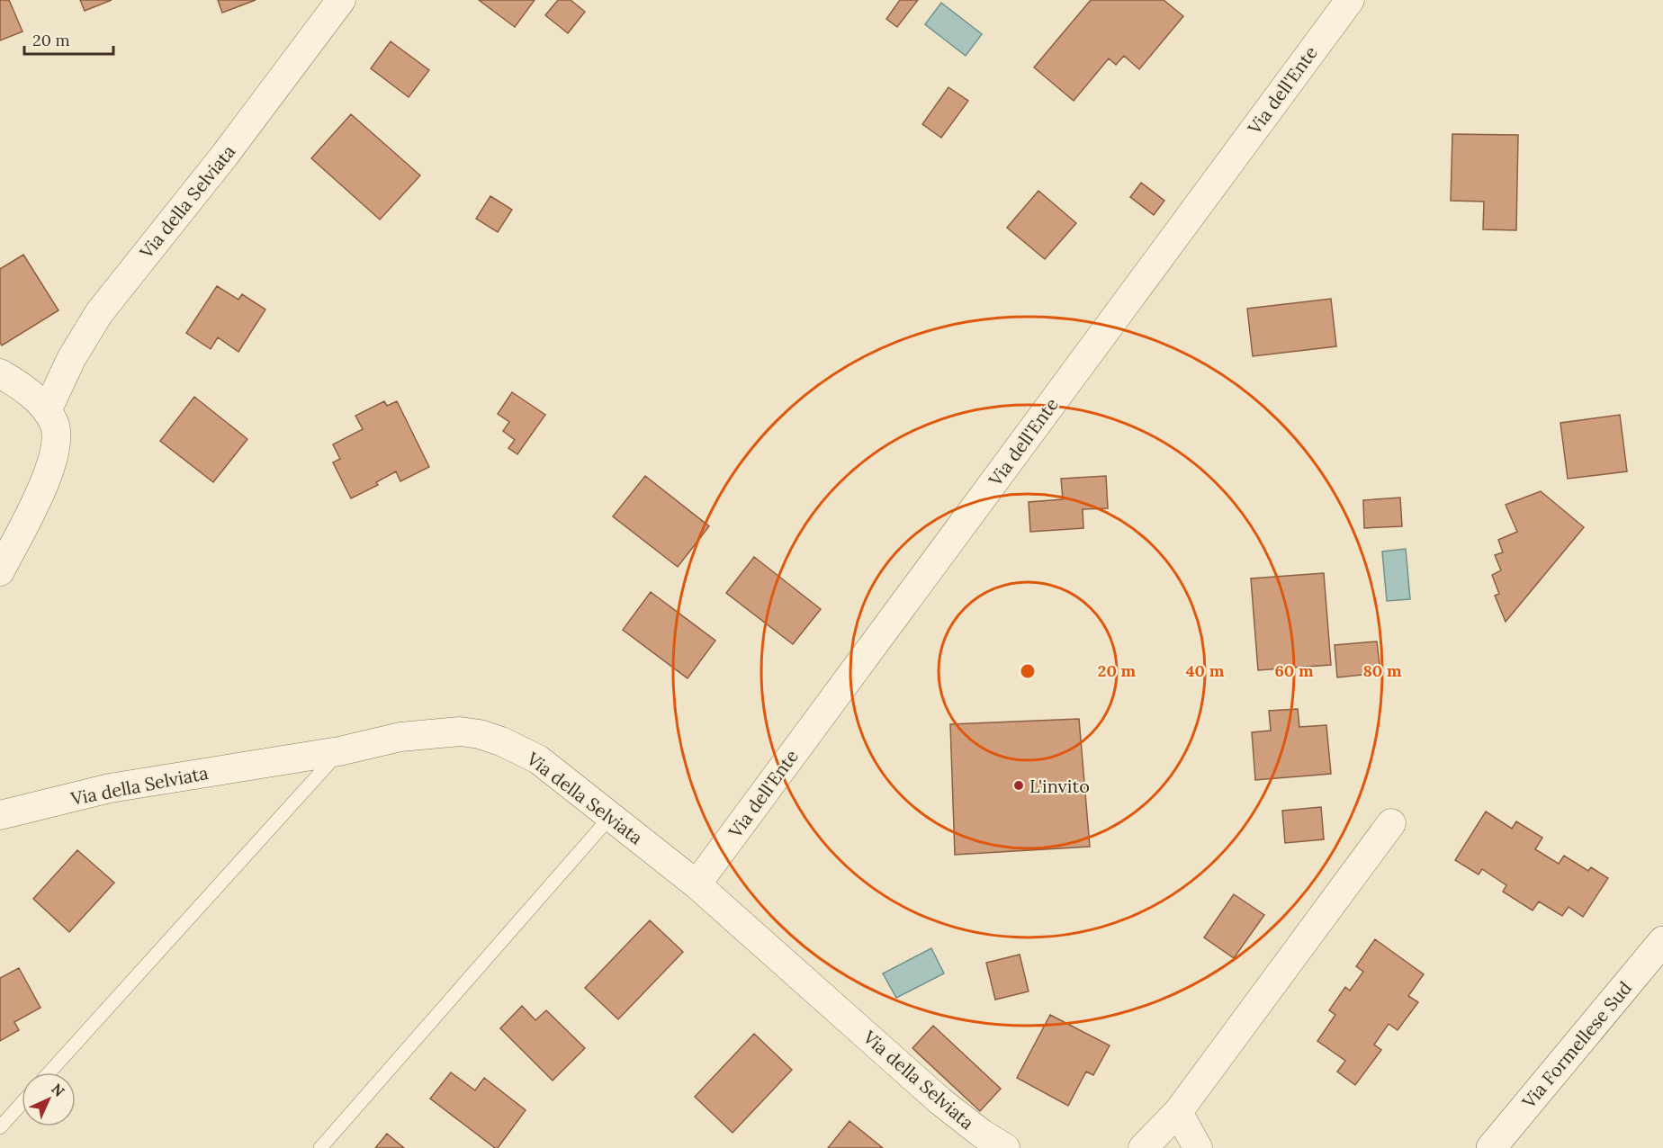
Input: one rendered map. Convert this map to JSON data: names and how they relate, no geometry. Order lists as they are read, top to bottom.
{
  "streets": {
    "street": ["Via dell'Ente", "Via della Selviata", "Via Formellese Sud"]
  },
  "crossings": [
    ["Via dell'Ente", "Via della Selviata"]
  ],
  "places": ["L'invito"],
  "scale_bar": "20 m",
  "north": "top right",
  "rings": [
    "20 m",
    "40 m",
    "60 m",
    "80 m"
  ]
}
